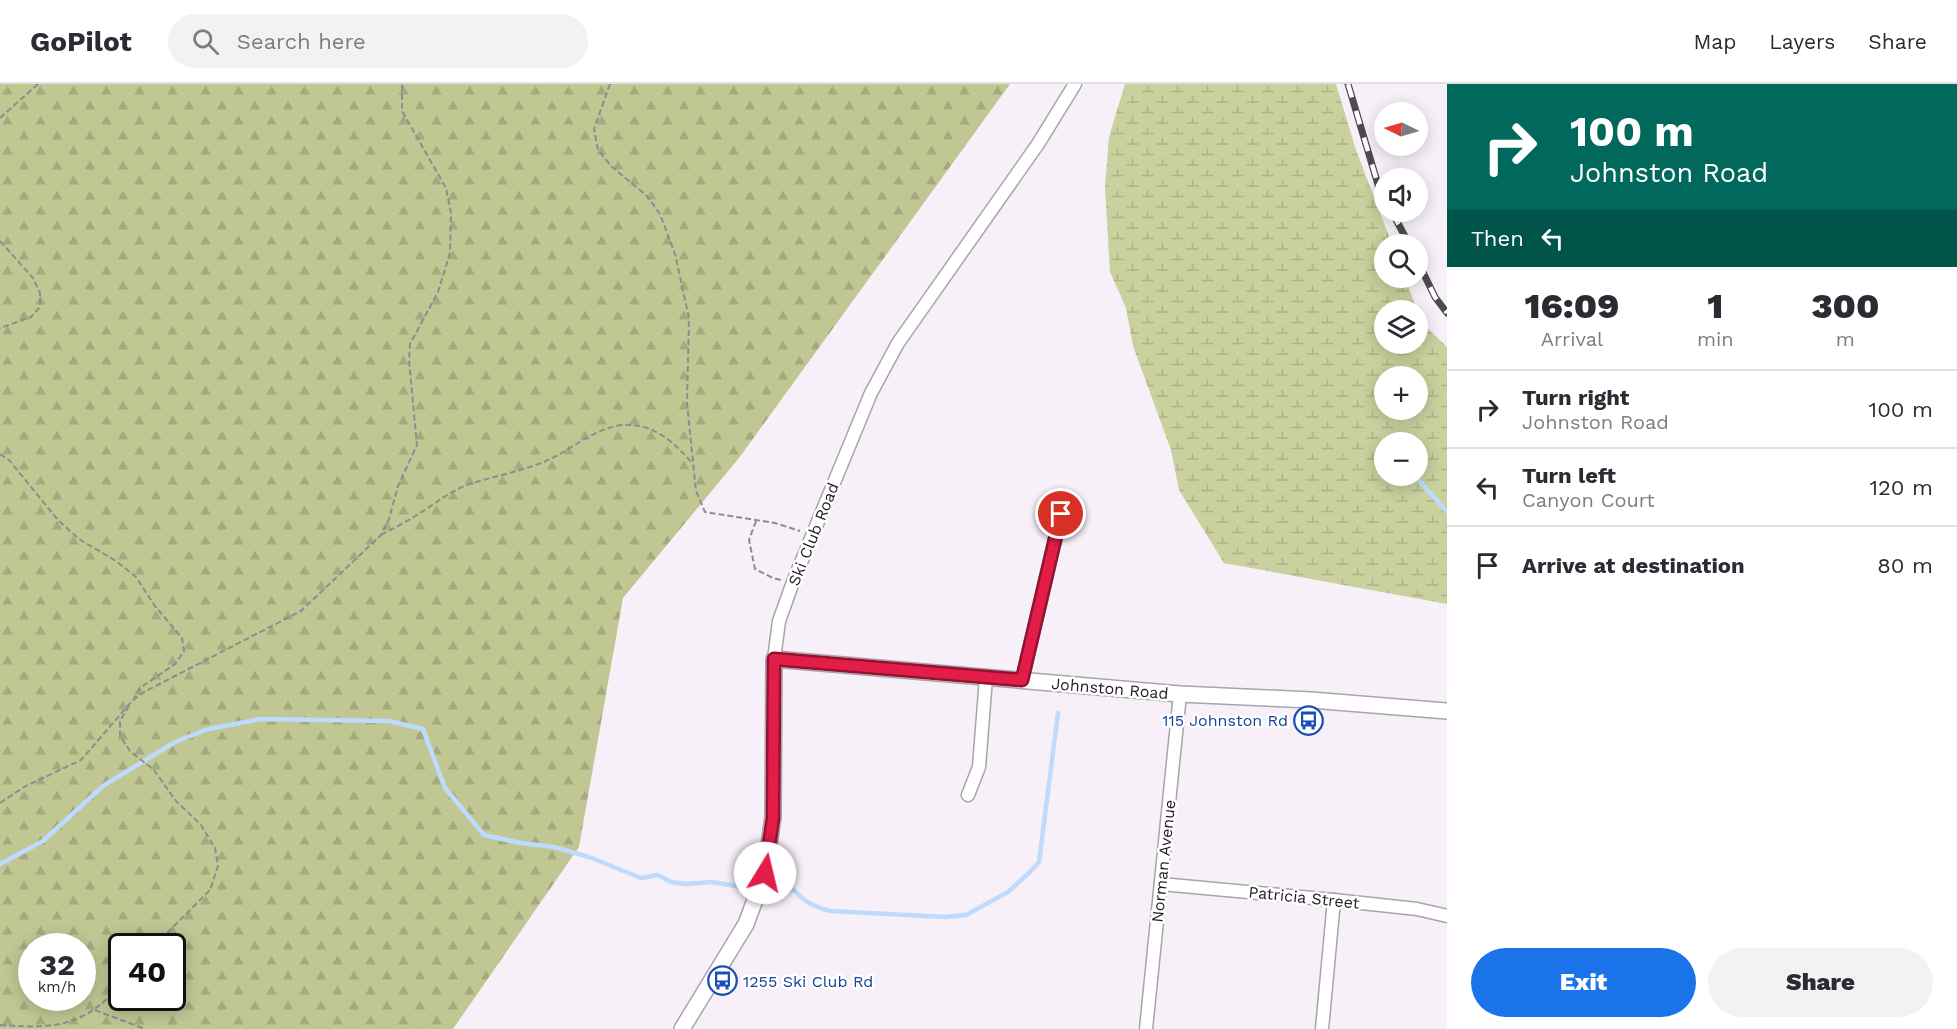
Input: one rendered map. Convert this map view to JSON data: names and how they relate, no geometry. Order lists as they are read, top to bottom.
{
  "streets": {
    "street": [
      "Ski Club Road",
      "Johnston Road",
      "Norman Avenue",
      "Patricia Street"
    ]
  },
  "crossings": [
    ["Ski Club Road", "Johnston Road"],
    ["Johnston Road", "Norman Avenue"],
    ["Norman Avenue", "Patricia Street"]
  ],
  "places": {
    "bus stop": ["115 Johnston Rd", "1255 Ski Club Rd"]
  },
  "north": "left",
  "page": {
    "header": "GoPilot",
    "search": "Search here",
    "nav": ["Map", "Layers", "Share"],
    "turn": ["100 m", "Johnston Road"],
    "map_buttons": ["+", "−"],
    "then": "Then",
    "eta": [
      "16:09",
      "Arrival",
      "1",
      "min",
      "300",
      "m"
    ],
    "list": [
      {
        "name": "Turn right",
        "note": "Johnston Road",
        "value": "100 m"
      },
      {
        "name": "Turn left",
        "note": "Canyon Court",
        "value": "120 m"
      },
      {
        "name": "Arrive at destination",
        "value": "80 m"
      }
    ],
    "speed": "32 km/h",
    "limit": "40",
    "buttons": ["Exit", "Share"]
  }
}
